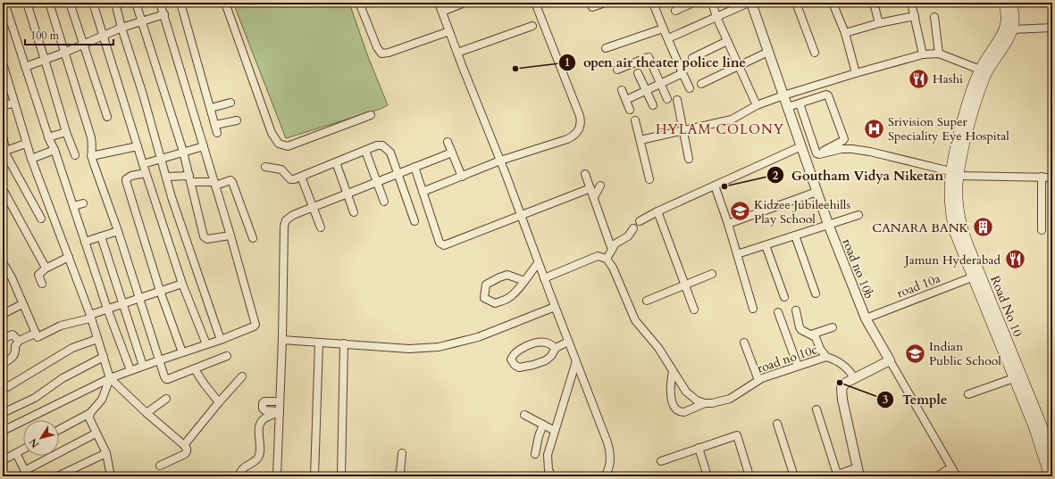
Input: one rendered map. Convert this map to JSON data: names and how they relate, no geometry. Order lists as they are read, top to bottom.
{
  "streets": {
    "main road": ["Road No 10"],
    "street": ["road no 10b", "road 10a", "road no 10c"]
  },
  "crossings": [
    ["road no 10b", "road 10a"],
    ["road 10a", "Road No 10"]
  ],
  "districts": ["HYLAM COLONY"],
  "places": {
    "other": ["open air theater police line", "Goutham Vidya Niketan", "Temple"],
    "restaurant": ["Hashi", "Jamun Hyderabad"],
    "hospital": ["Srivision Super Speciality Eye Hospital"],
    "school or university": ["Kidzee Jubileehills Play School", "Indian Public School"],
    "building": ["CANARA BANK"]
  },
  "scale_bar": "100 m",
  "north": "bottom left"
}
